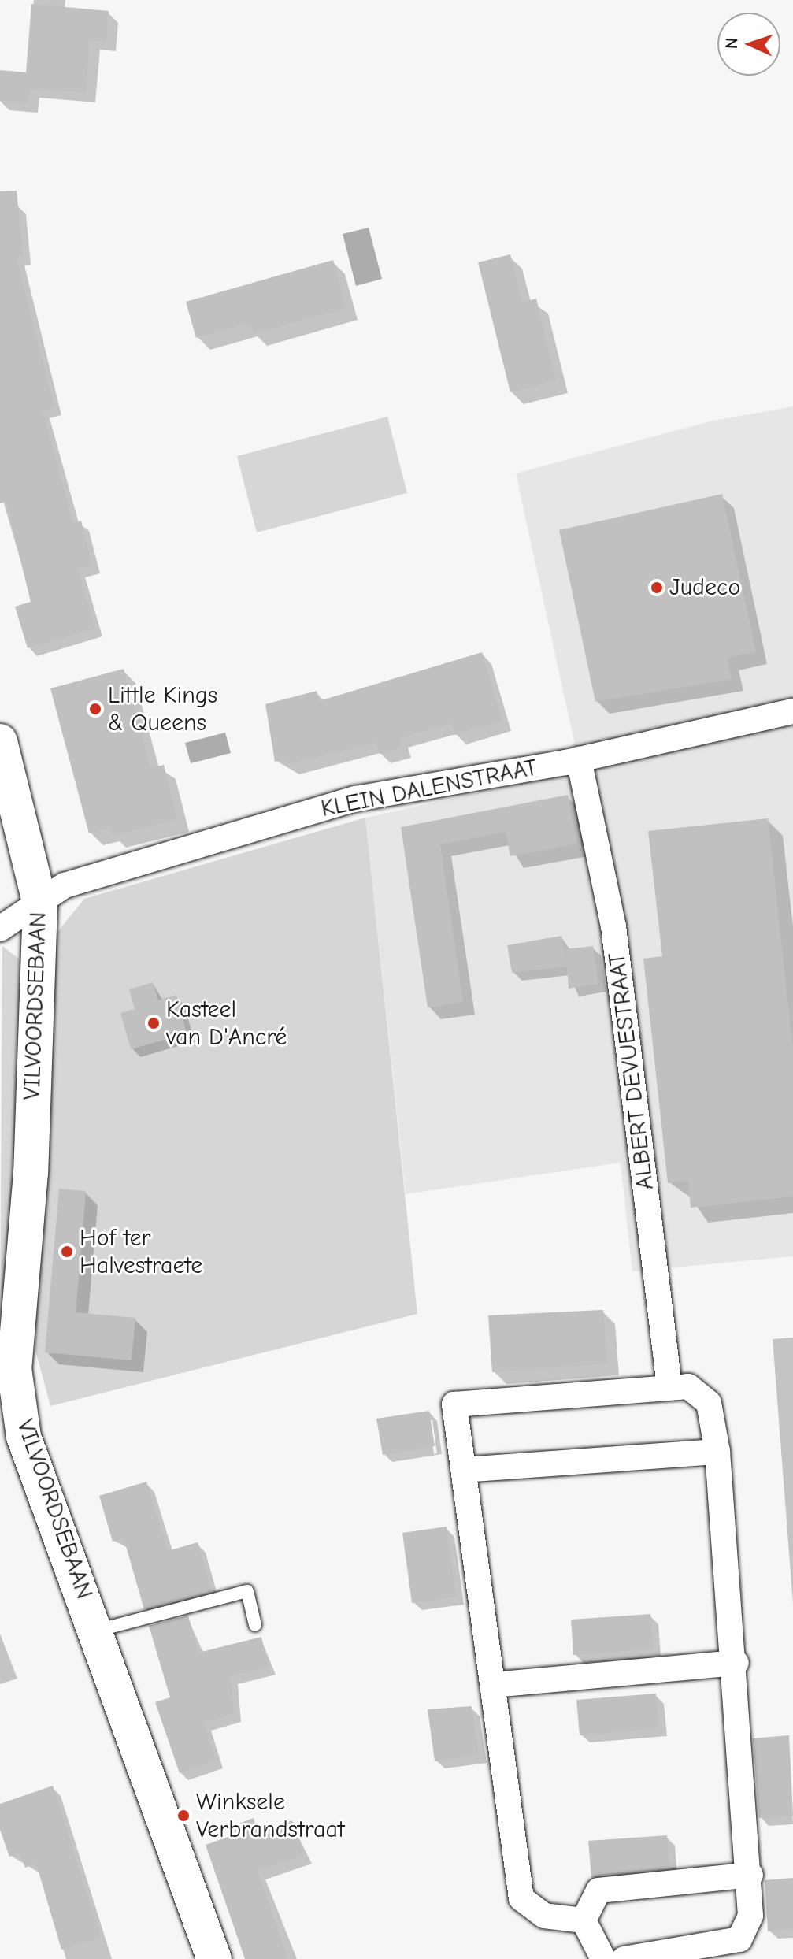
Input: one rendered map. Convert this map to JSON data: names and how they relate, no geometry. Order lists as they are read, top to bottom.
{
  "streets": {
    "street": ["KLEIN DALENSTRAAT", "VILVOORDSEBAAN", "ALBERT DEVUESTRAAT"]
  },
  "crossings": [
    ["KLEIN DALENSTRAAT", "VILVOORDSEBAAN"],
    ["KLEIN DALENSTRAAT", "ALBERT DEVUESTRAAT"]
  ],
  "places": [
    "Judeco",
    "Little Kings & Queens",
    "Kasteel van D'Ancré",
    "Hof ter Halvestraete",
    "Winksele Verbrandstraat"
  ],
  "north": "left"
}
